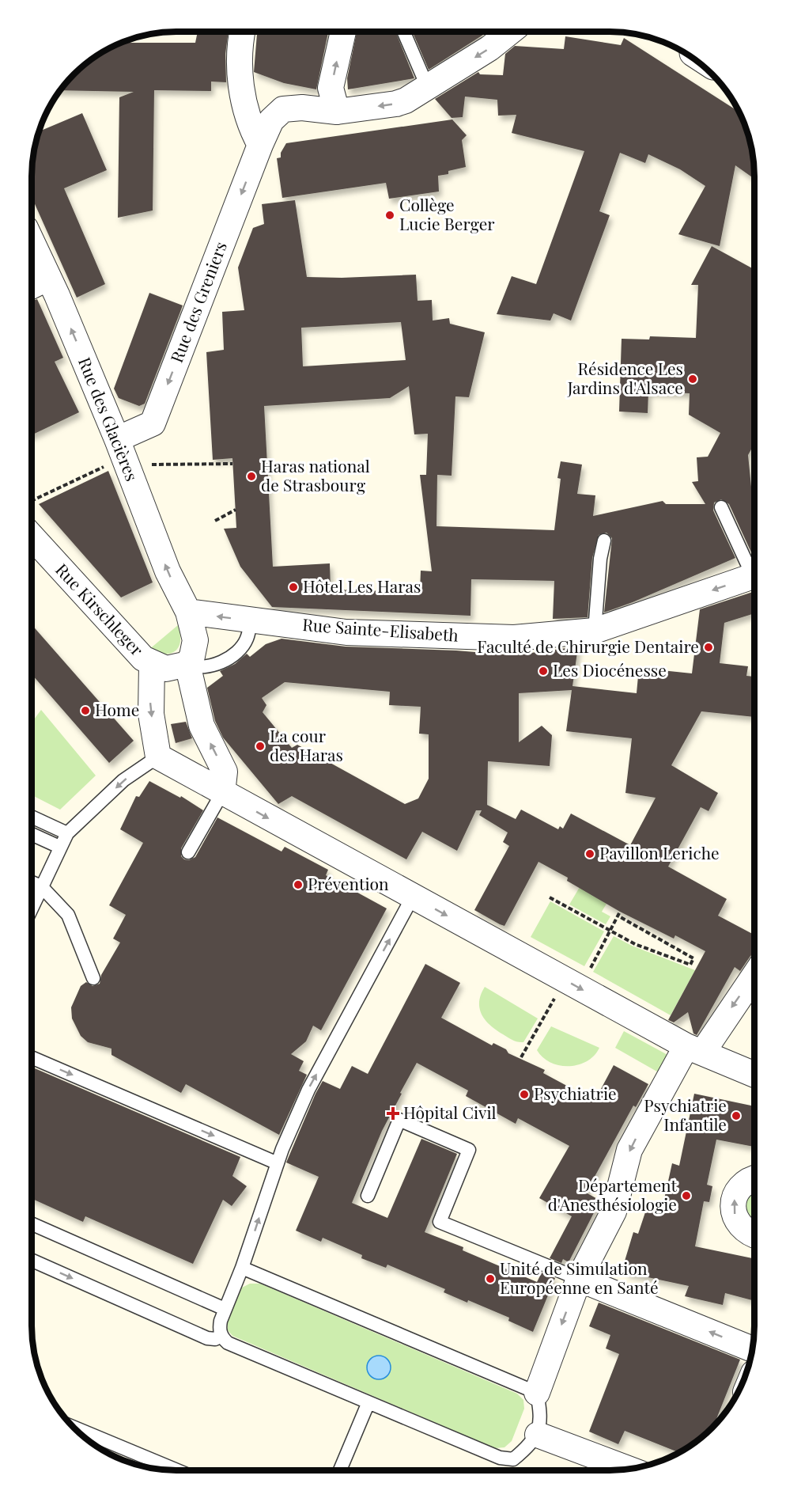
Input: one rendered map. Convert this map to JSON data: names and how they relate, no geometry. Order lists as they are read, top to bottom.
{
  "streets": {
    "street": [
      "Rue des Greniers",
      "Rue des Glacières",
      "Rue Kirschleger",
      "Rue Sainte-Elisabeth"
    ]
  },
  "crossings": [
    ["Rue des Greniers", "Rue des Glacières"],
    ["Rue des Glacières", "Rue Sainte-Elisabeth"]
  ],
  "one_way": ["Rue des Greniers", "Rue des Glacières", "Rue Sainte-Elisabeth"],
  "places": {
    "other": [
      "Collège Lucie Berger",
      "Résidence Les Jardins d'Alsace",
      "Haras national de Strasbourg",
      "Hôtel Les Haras",
      "Faculté de Chirurgie Dentaire",
      "Les Diocénesse",
      "Home",
      "La cour des Haras",
      "Pavillon Leriche",
      "Prévention",
      "Psychiatrie",
      "Psychiatrie Infantile",
      "Département d'Anesthésiologie",
      "Unité de Simulation Européenne en Santé"
    ],
    "health": ["Hôpital Civil"]
  }
}
